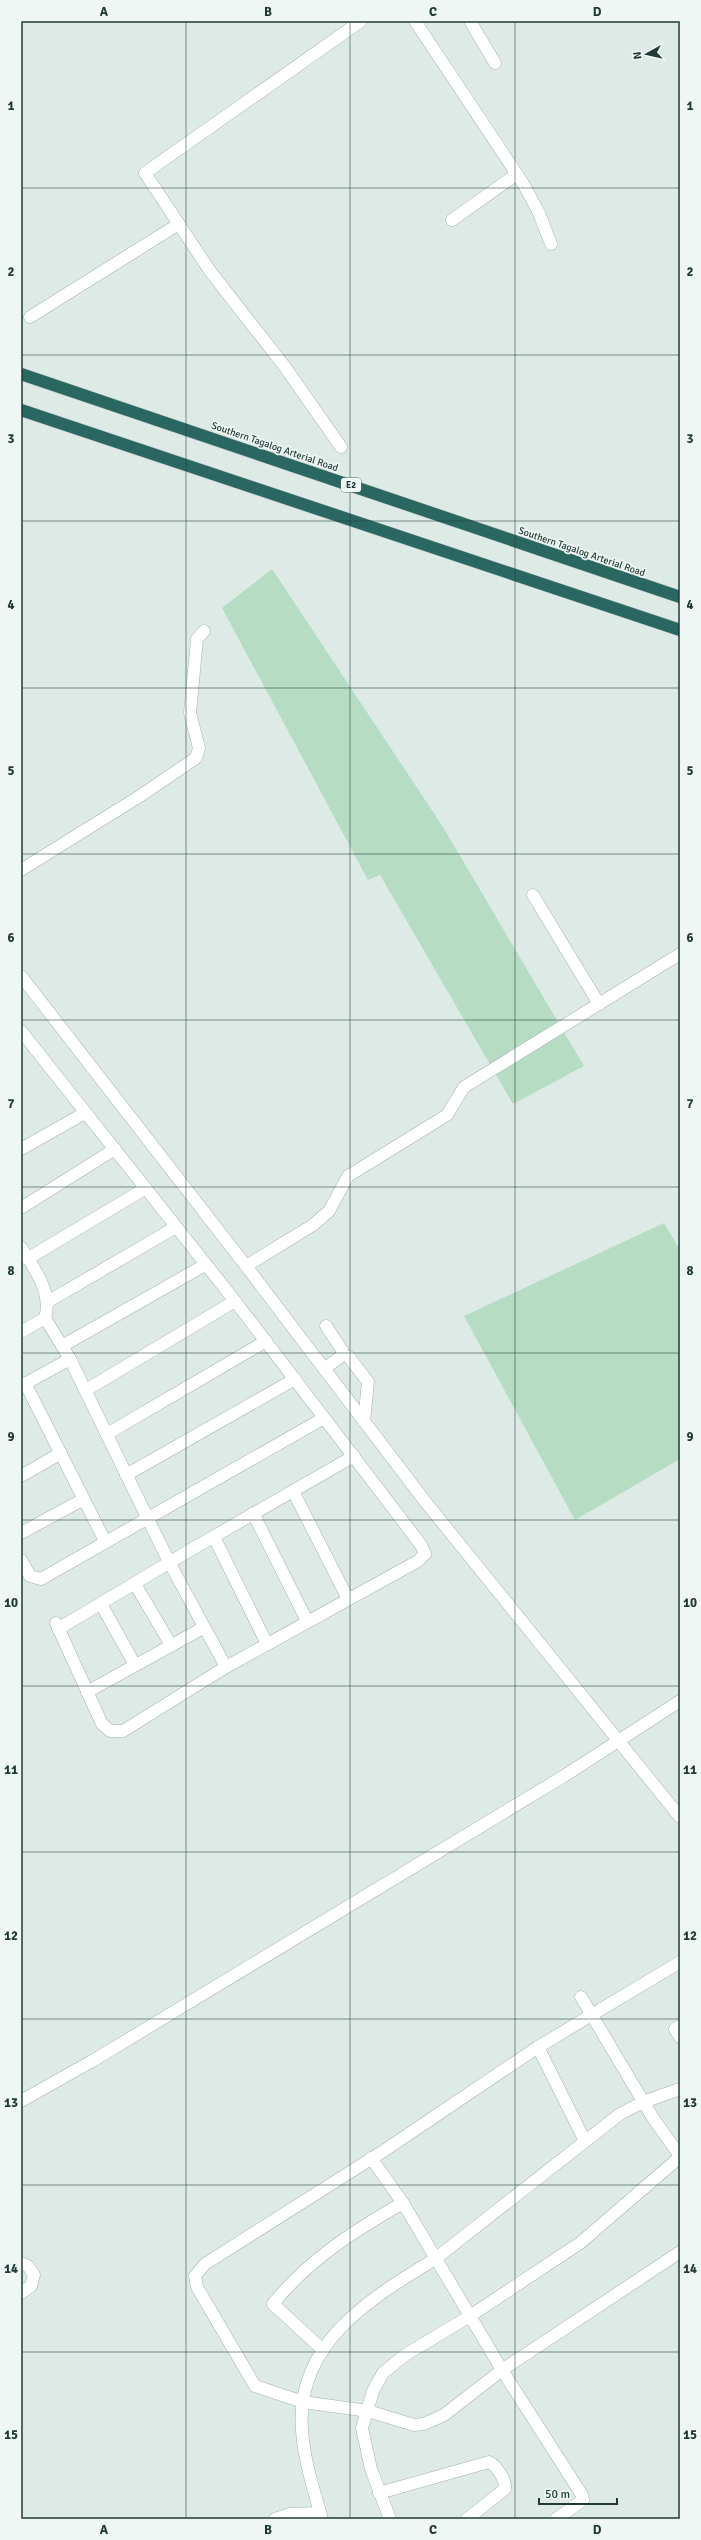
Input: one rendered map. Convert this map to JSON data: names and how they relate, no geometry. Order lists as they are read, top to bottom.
{
  "streets": {
    "highway": ["Southern Tagalog Arterial Road", "E2"]
  },
  "scale_bar": "50 m",
  "north": "left",
  "grid": {
    "columns": [
      "A",
      "B",
      "C",
      "D"
    ],
    "rows": [
      "1",
      "2",
      "3",
      "4",
      "5",
      "6",
      "7",
      "8",
      "9",
      "10",
      "11",
      "12",
      "13",
      "14",
      "15"
    ]
  }
}
